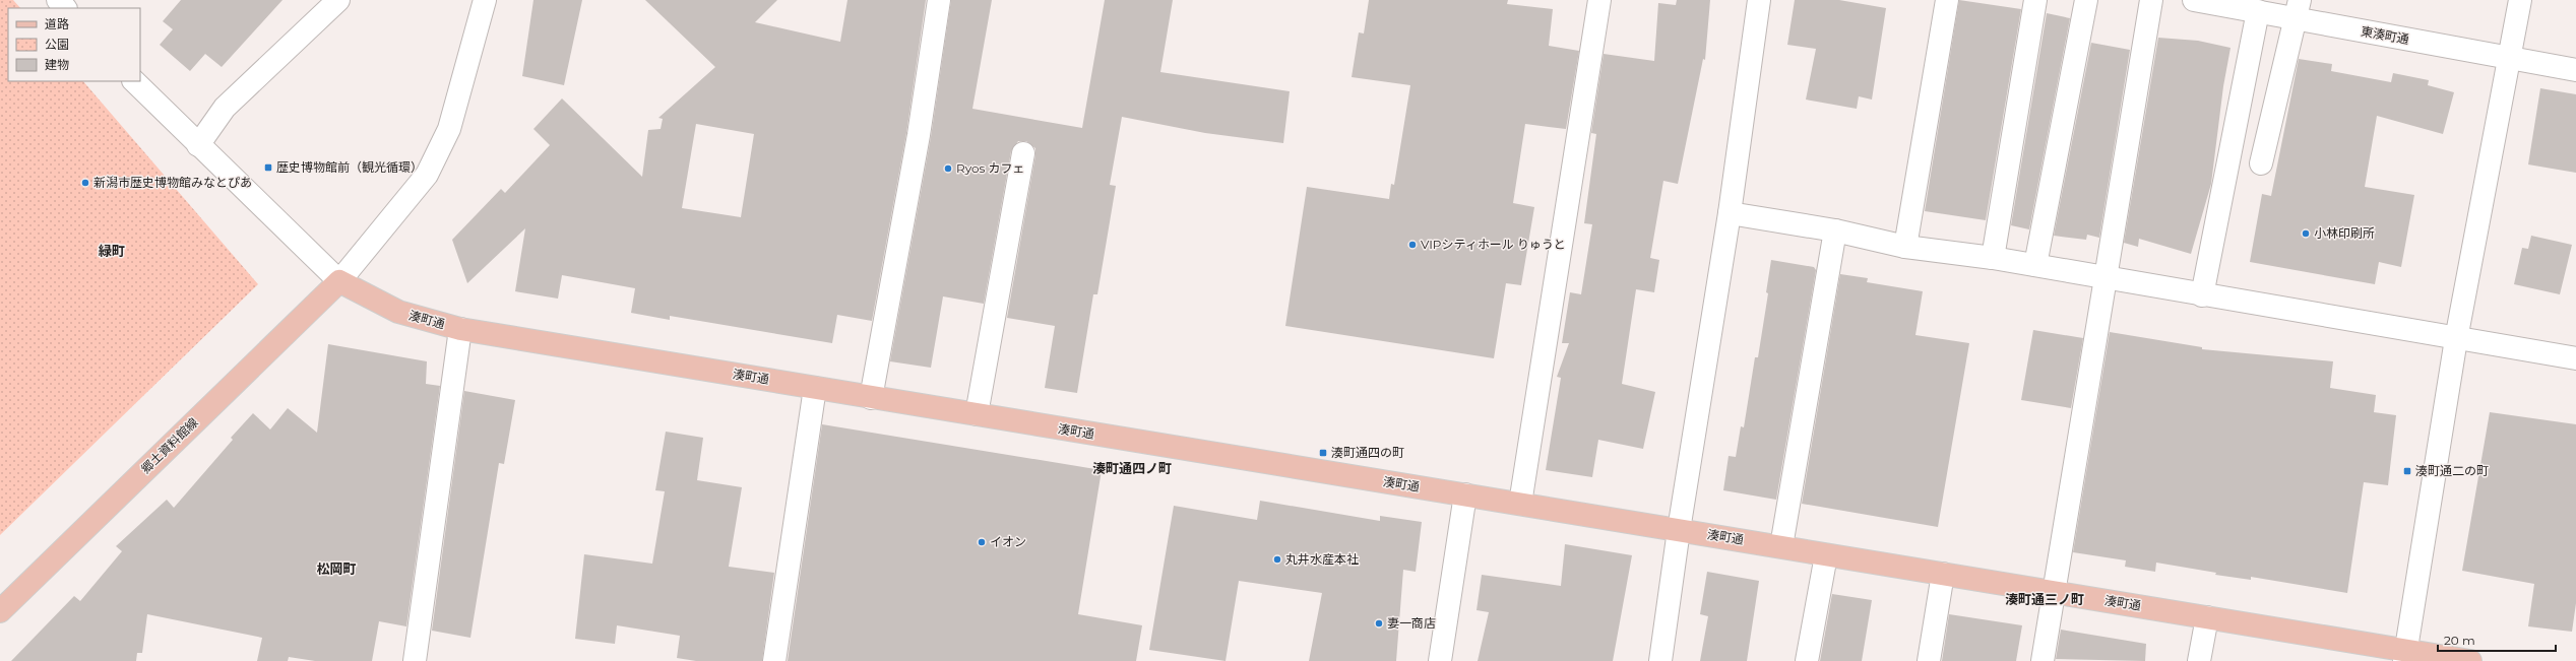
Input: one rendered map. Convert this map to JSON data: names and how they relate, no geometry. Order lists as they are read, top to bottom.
{
  "streets": {
    "main road": ["湊町通", "郷土資料館線"],
    "street": ["東湊町通"]
  },
  "crossings": [
    ["湊町通", "郷土資料館線"]
  ],
  "districts": [
    "緑町",
    "湊町通四ノ町",
    "松岡町",
    "湊町通三ノ町"
  ],
  "places": {
    "transit": ["歴史博物館前（観光循環）", "湊町通四の町", "湊町通二の町"],
    "other": [
      "Ryos カフェ",
      "新潟市歴史博物館みなとぴあ",
      "小林印刷所",
      "VIPシティホール りゅうと",
      "イオン",
      "丸井水産本社",
      "妻一商店"
    ]
  },
  "legend": ["道路", "公園", "建物"],
  "scale_bar": "20 m"
}
